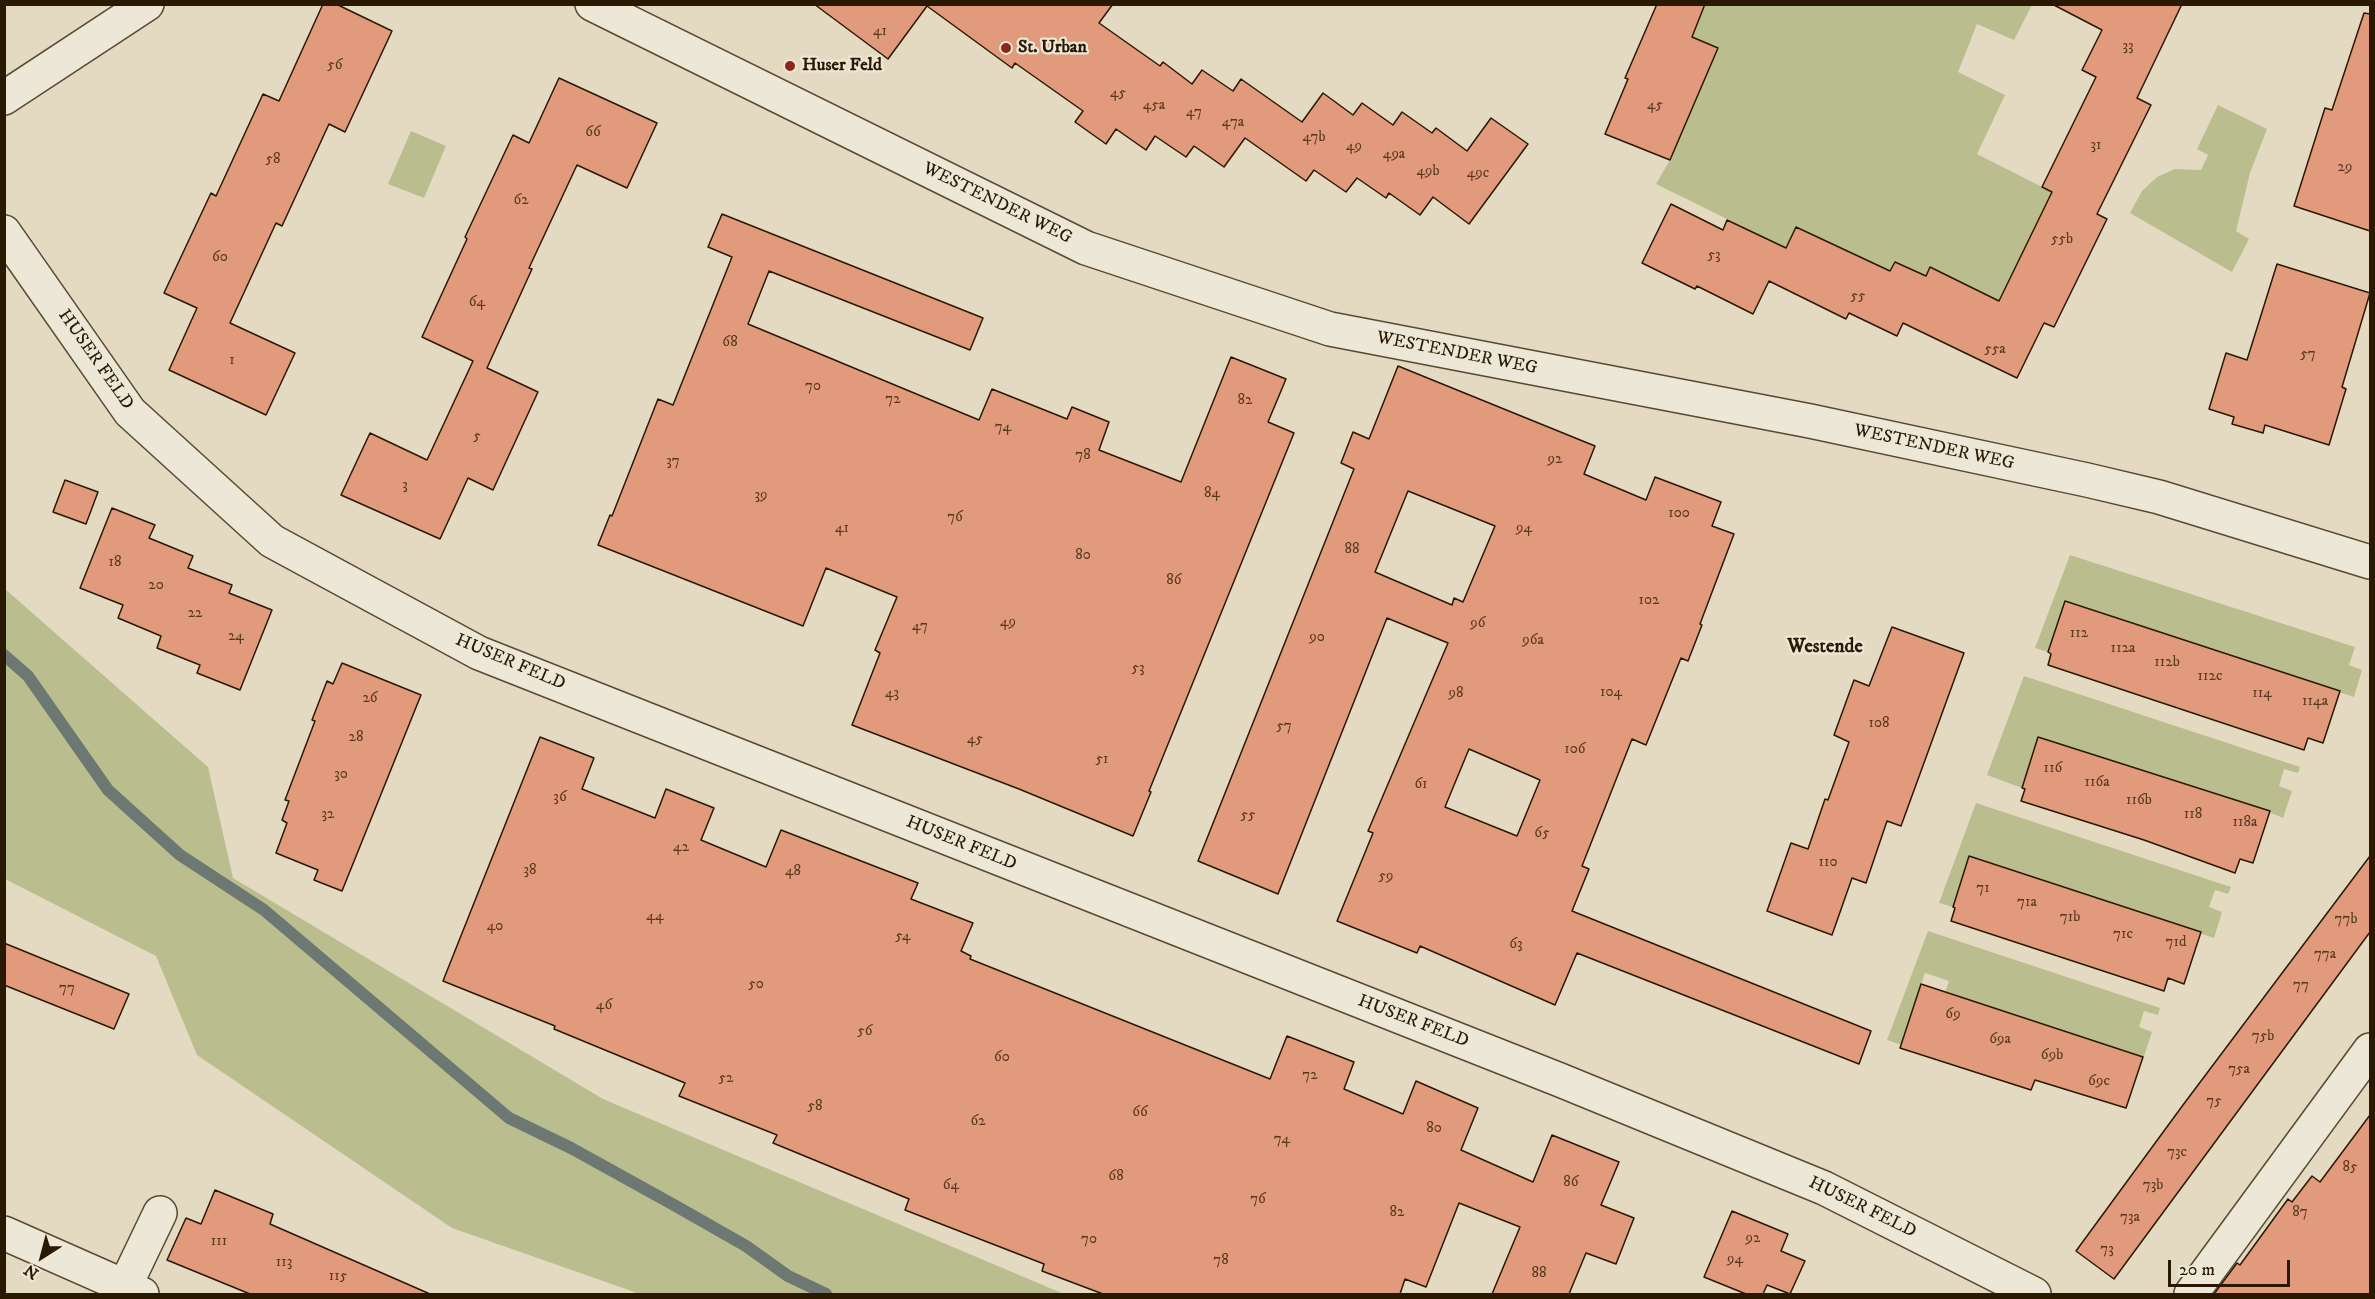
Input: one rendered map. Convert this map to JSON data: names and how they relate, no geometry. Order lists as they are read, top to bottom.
{
  "streets": {
    "street": ["WESTENDER WEG", "HUSER FELD"]
  },
  "districts": ["Westende"],
  "places": ["St. Urban", "Huser Feld"],
  "house_numbers": [
    "41",
    "33",
    "56",
    "45",
    "45a",
    "45",
    "47",
    "47a",
    "66",
    "47b",
    "31",
    "49",
    "49a",
    "58",
    "29",
    "49b",
    "49c",
    "62",
    "55b",
    "53",
    "60",
    "55",
    "64",
    "68",
    "55a",
    "57",
    "1",
    "70",
    "72",
    "82",
    "74",
    "5",
    "78",
    "92",
    "37",
    "3",
    "84",
    "39",
    "100",
    "76",
    "41",
    "94",
    "88",
    "80",
    "18",
    "86",
    "20",
    "102",
    "22",
    "49",
    "96",
    "47",
    "112",
    "24",
    "90",
    "96a",
    "112a",
    "112b",
    "53",
    "112c",
    "104",
    "43",
    "98",
    "114",
    "26",
    "114a",
    "108",
    "57",
    "28",
    "45",
    "106",
    "51",
    "116",
    "30",
    "116a",
    "61",
    "36",
    "116b",
    "32",
    "118",
    "55",
    "118a",
    "65",
    "42",
    "110",
    "38",
    "48",
    "59",
    "71",
    "71a",
    "44",
    "71b",
    "77b",
    "40",
    "71c",
    "54",
    "71d",
    "63",
    "77a",
    "50",
    "77",
    "77",
    "46",
    "69",
    "56",
    "75b",
    "69a",
    "69b",
    "60",
    "75a",
    "72",
    "52",
    "69c",
    "75",
    "58",
    "66",
    "62",
    "80",
    "74",
    "73c",
    "85",
    "68",
    "86",
    "64",
    "73b",
    "76",
    "82",
    "87",
    "73a",
    "92",
    "70",
    "111",
    "73",
    "94",
    "78",
    "113",
    "88",
    "115"
  ],
  "scale_bar": "20 m",
  "north": "bottom left"
}
